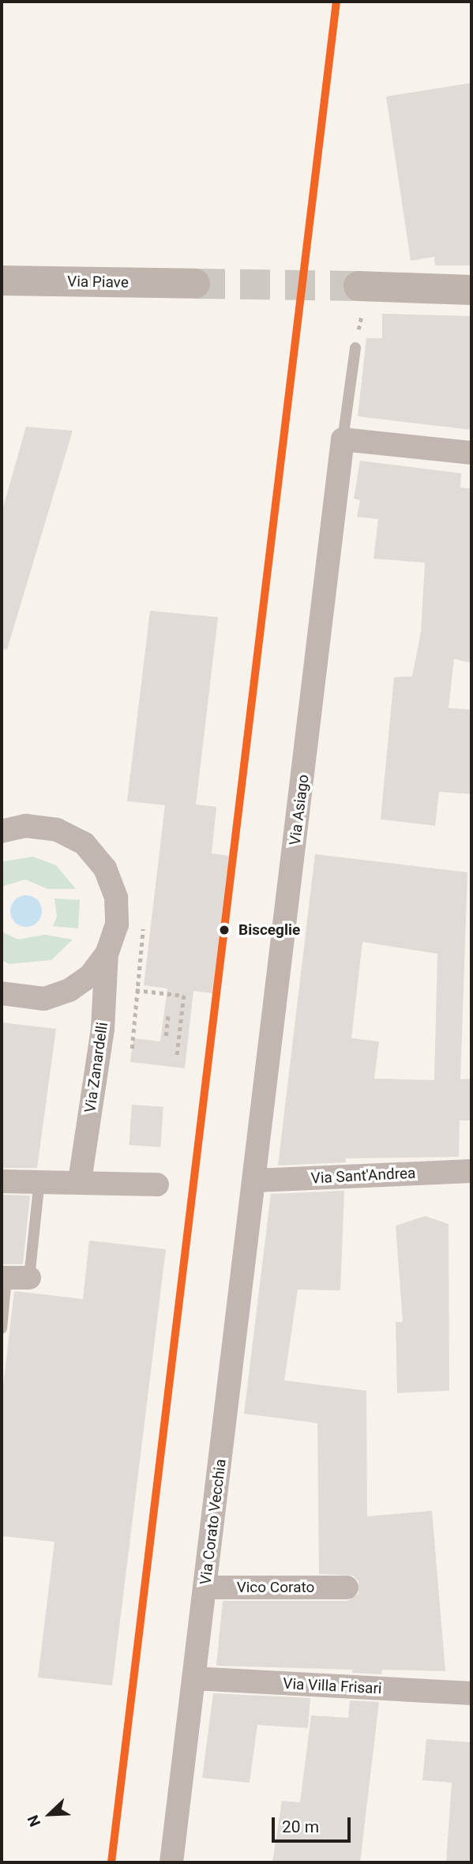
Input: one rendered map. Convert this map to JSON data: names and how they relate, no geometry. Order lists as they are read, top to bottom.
{
  "streets": {
    "street": [
      "Via Piave",
      "Via Asiago",
      "Via Zanardelli",
      "Via Sant'Andrea",
      "Via Corato Vecchia",
      "Vico Corato",
      "Via Villa Frisari"
    ]
  },
  "crossings": [
    ["Via Asiago", "Via Sant'Andrea"],
    ["Via Asiago", "Via Corato Vecchia"],
    ["Via Sant'Andrea", "Via Corato Vecchia"],
    ["Via Corato Vecchia", "Vico Corato"],
    ["Via Corato Vecchia", "Via Villa Frisari"]
  ],
  "places": ["Bisceglie"],
  "scale_bar": "20 m",
  "north": "bottom left"
}
